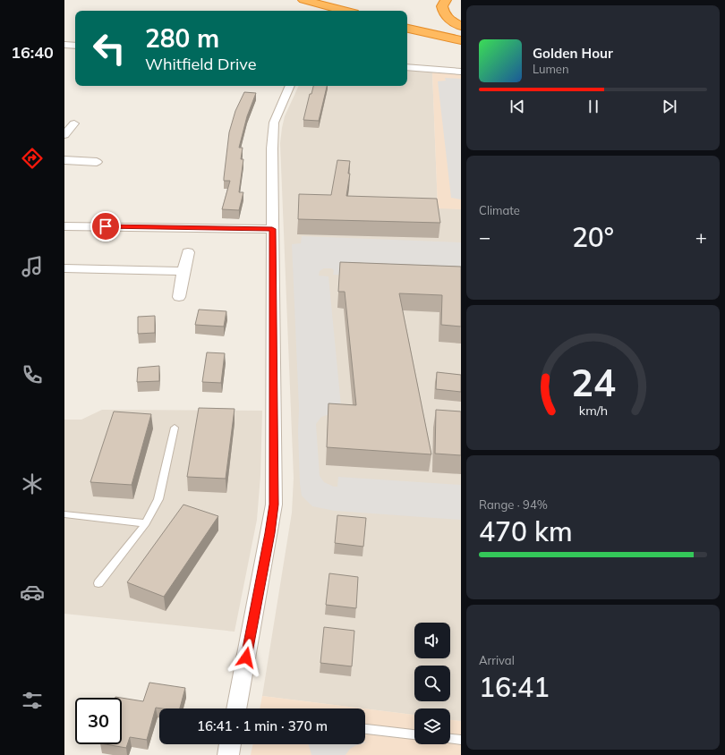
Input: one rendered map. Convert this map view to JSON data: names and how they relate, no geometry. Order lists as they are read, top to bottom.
{
  "page": {
    "tabs": "16:40",
    "turn": ["280 m", "Whitfield Drive"],
    "song": ["Golden Hour", "Lumen"],
    "tile": [
      "Climate",
      ["Range · 94%", "470 km"],
      ["Arrival", "16:41"]
    ],
    "heat": ["−", "20°", "+"],
    "limit": "30",
    "trip": "16:41 · 1 min · 370 m",
    "gauge": ["24", "km/h"]
  }
}
